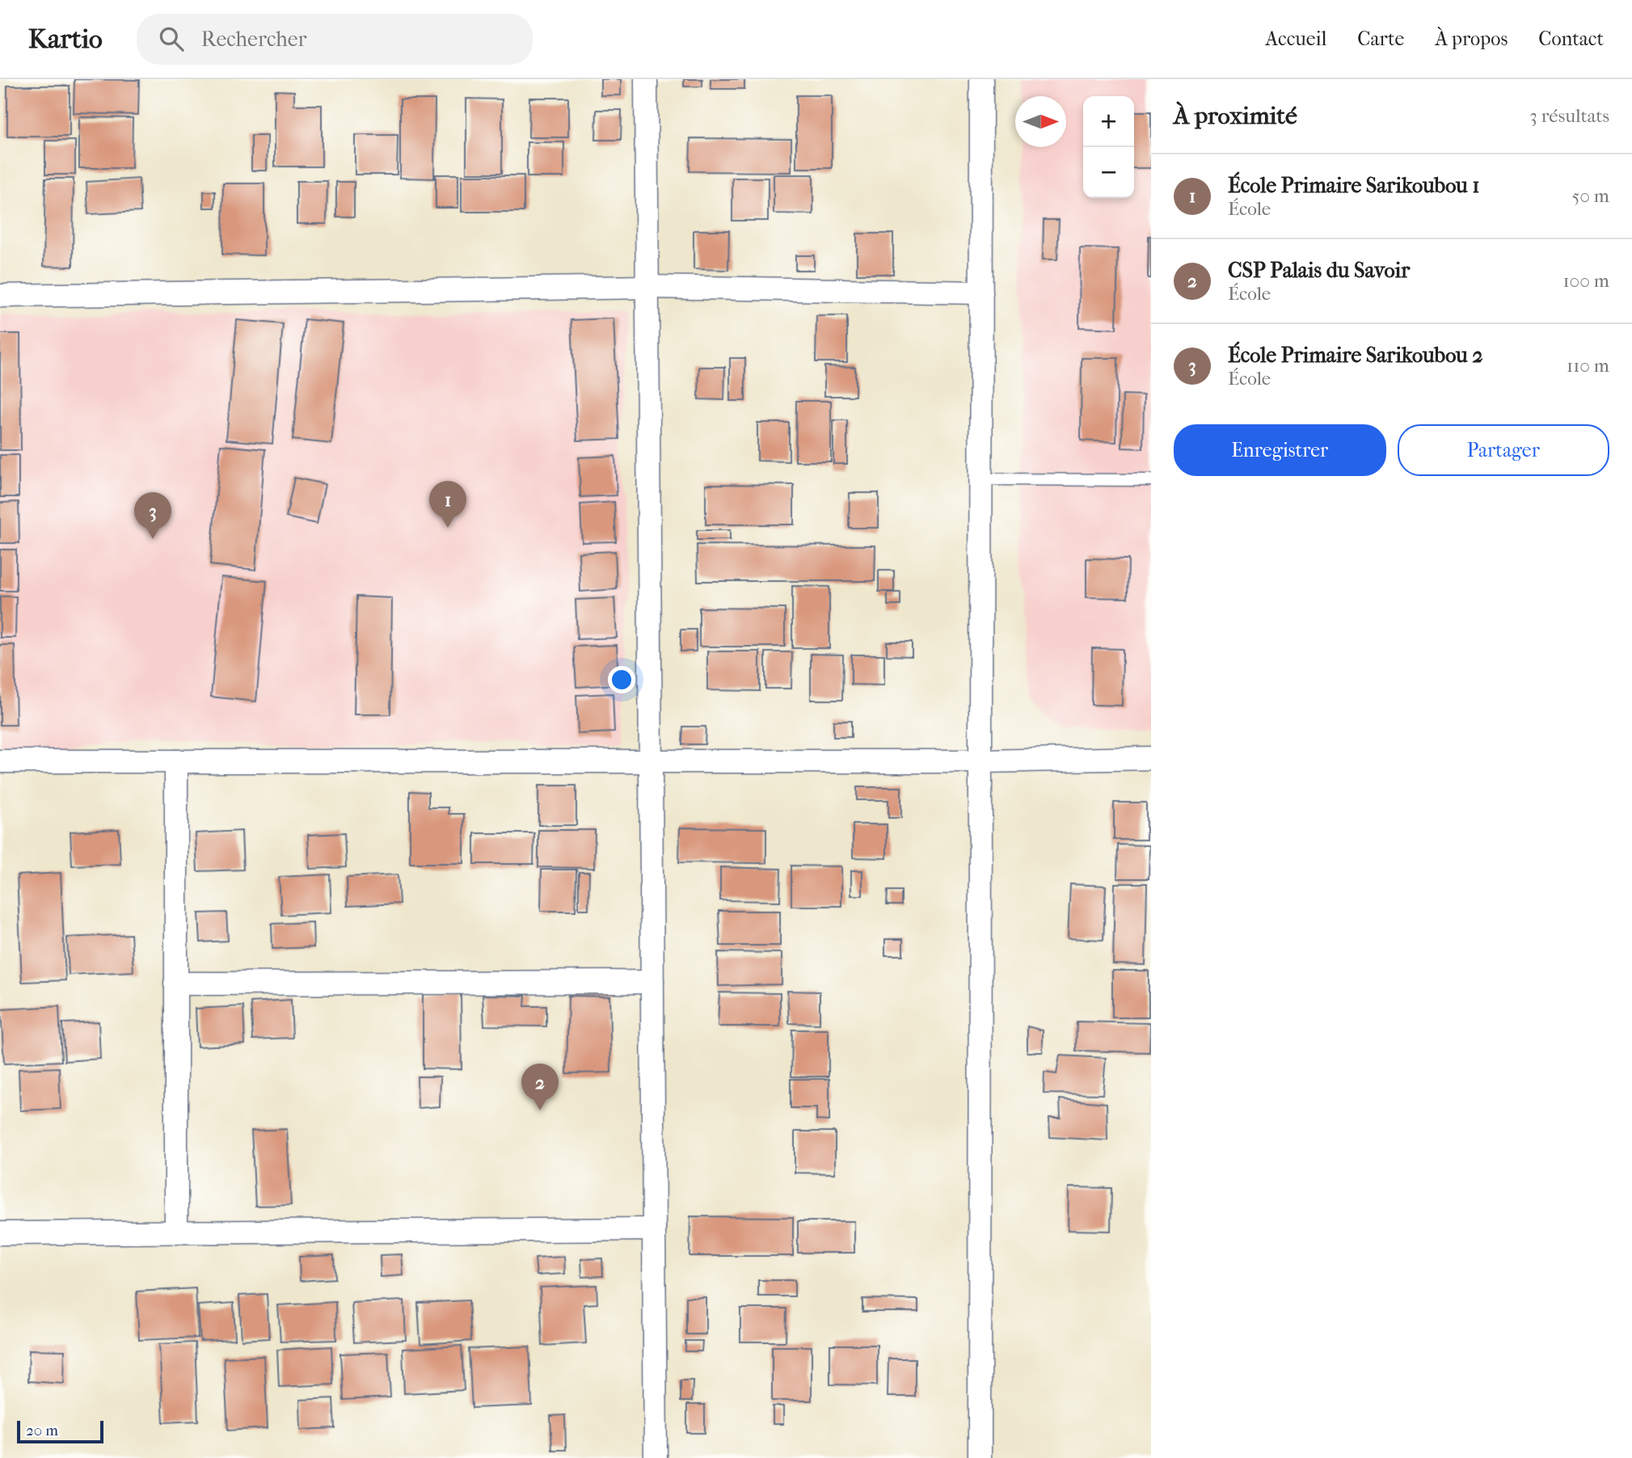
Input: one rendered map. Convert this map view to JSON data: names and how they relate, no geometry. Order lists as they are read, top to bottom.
{
  "scale_bar": "20 m",
  "north": "right",
  "page": {
    "header": "Kartio",
    "search": "Rechercher",
    "nav": [
      "Accueil",
      "Carte",
      "À propos",
      "Contact"
    ],
    "heading": ["À proximité", "3 résultats"],
    "map_buttons": ["+", "−"],
    "list": [
      {
        "mark": "1",
        "name": "École Primaire Sarikoubou 1",
        "note": "École",
        "value": "50 m"
      },
      {
        "mark": "2",
        "name": "CSP Palais du Savoir",
        "note": "École",
        "value": "100 m"
      },
      {
        "mark": "3",
        "name": "École Primaire Sarikoubou 2",
        "note": "École",
        "value": "110 m"
      }
    ],
    "buttons": ["Enregistrer", "Partager"],
    "pins": ["1", "3", "2"],
    "scale": "20 m"
  }
}
